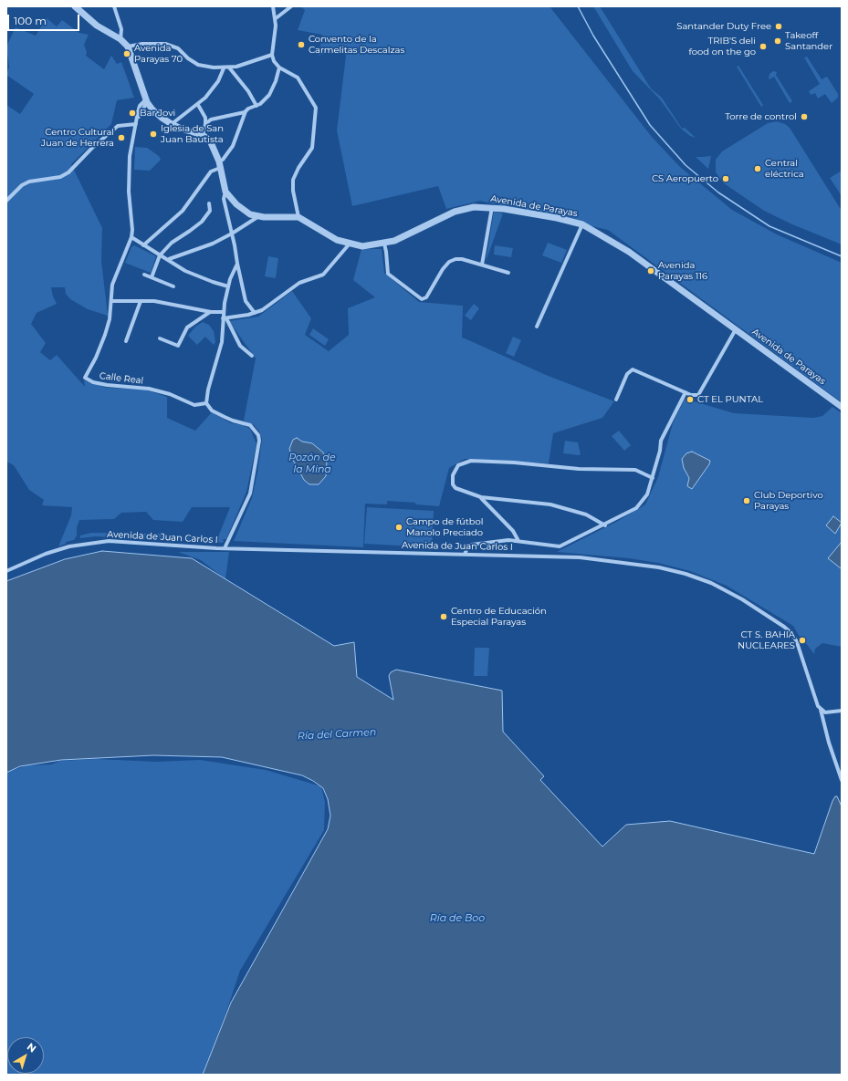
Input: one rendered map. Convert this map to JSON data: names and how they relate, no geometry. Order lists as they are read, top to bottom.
{
  "streets": {
    "street": ["Avenida de Parayas", "Calle Real", "Avenida de Juan Carlos I"]
  },
  "water": ["Pozón de la Mina", "Ría del Carmen", "Ría de Boo"],
  "places": [
    "Santander Duty Free",
    "Takeoff Santander",
    "Convento de la Carmelitas Descalzas",
    "TRIB'S deli food on the go",
    "Avenida Parayas 70",
    "Bar Jovi",
    "Torre de control",
    "Iglesia de San Juan Bautista",
    "Centro Cultural Juan de Herrera",
    "Central eléctrica",
    "CS Aeropuerto",
    "Avenida Parayas 116",
    "CT EL PUNTAL",
    "Club Deportivo Parayas",
    "Campo de fútbol Manolo Preciado",
    "Centro de Educación Especial Parayas",
    "CT S. BAHIA NUCLEARES"
  ],
  "scale_bar": "100 m",
  "north": "top right"
}
